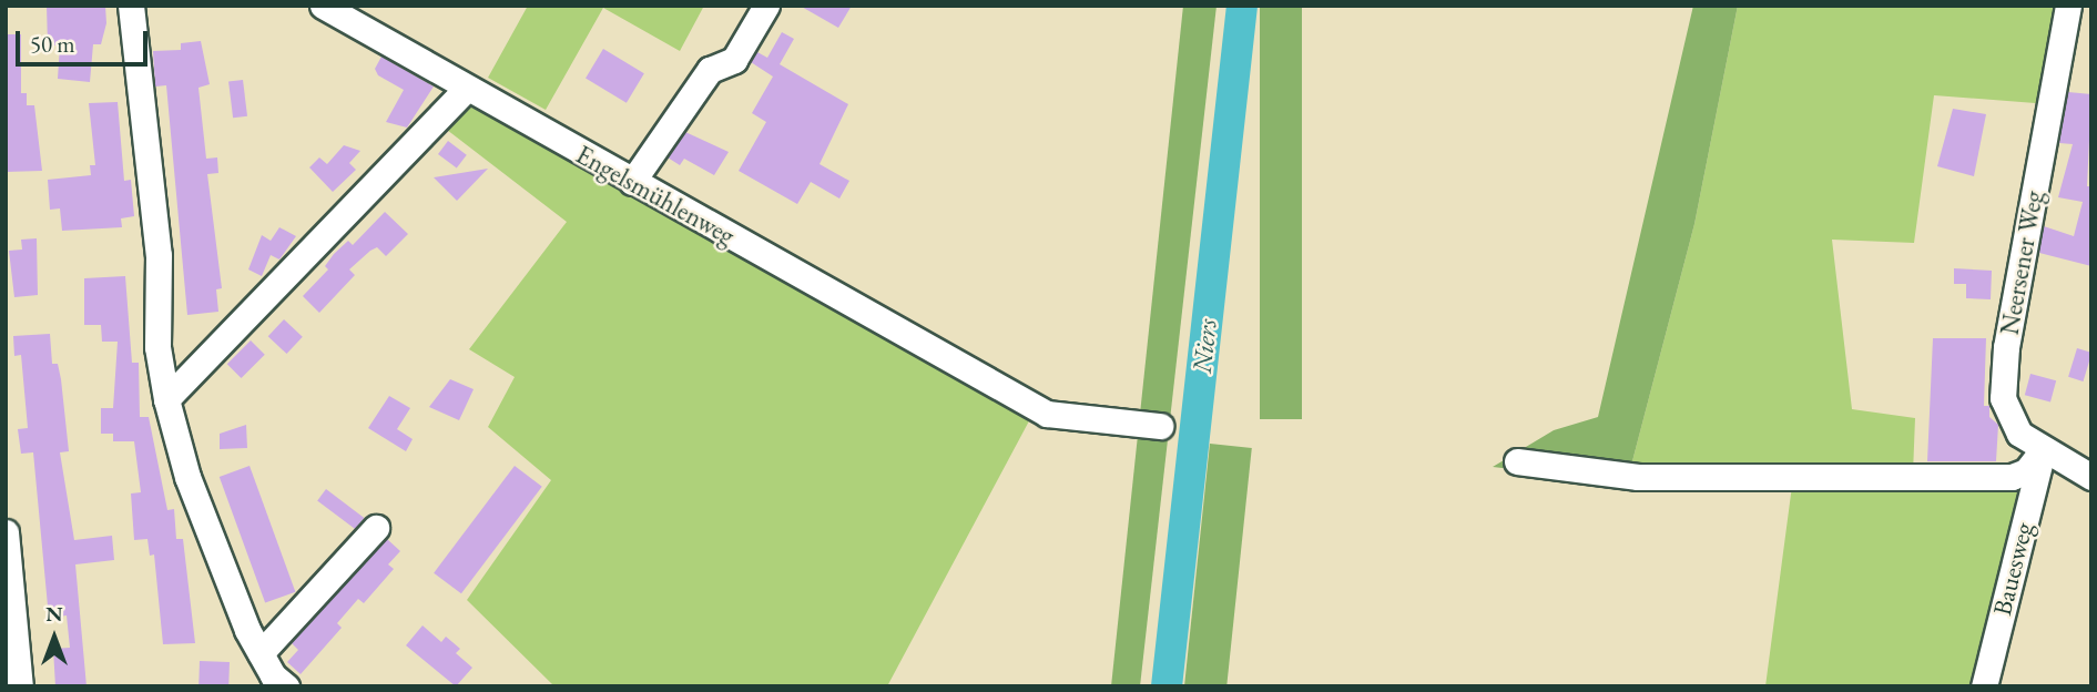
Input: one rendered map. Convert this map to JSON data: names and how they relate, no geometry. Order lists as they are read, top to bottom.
{
  "streets": {
    "street": ["Engelsmühlenweg", "Neersener Weg", "Bauesweg"]
  },
  "crossings": [
    ["Neersener Weg", "Bauesweg"]
  ],
  "water": ["Niers"],
  "scale_bar": "50 m",
  "north": "top"
}
